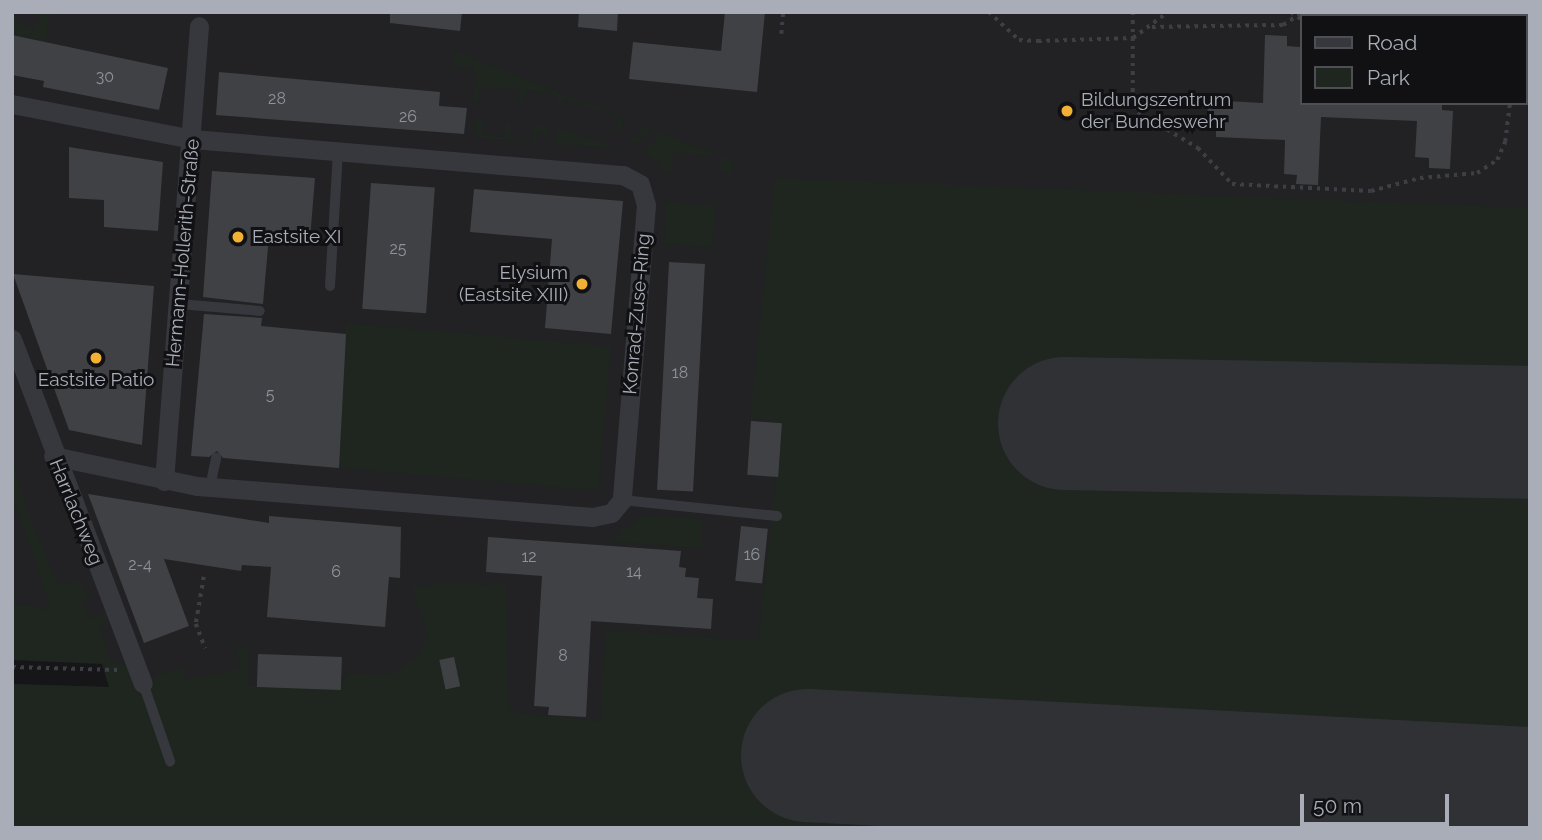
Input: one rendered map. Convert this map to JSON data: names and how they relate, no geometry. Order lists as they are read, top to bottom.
{
  "streets": {
    "street": ["Hermann-Hollerith-Straße", "Konrad-Zuse-Ring", "Harrlachweg"]
  },
  "crossings": [
    ["Hermann-Hollerith-Straße", "Konrad-Zuse-Ring"]
  ],
  "places": [
    "Bildungszentrum der Bundeswehr",
    "Eastsite XI",
    "Elysium (Eastsite XIII)",
    "Eastsite Patio"
  ],
  "house_numbers": [
    "30",
    "28",
    "26",
    "25",
    "18",
    "5",
    "16",
    "12",
    "2-4",
    "6",
    "14",
    "8"
  ],
  "legend": ["Road", "Park"],
  "scale_bar": "50 m"
}
